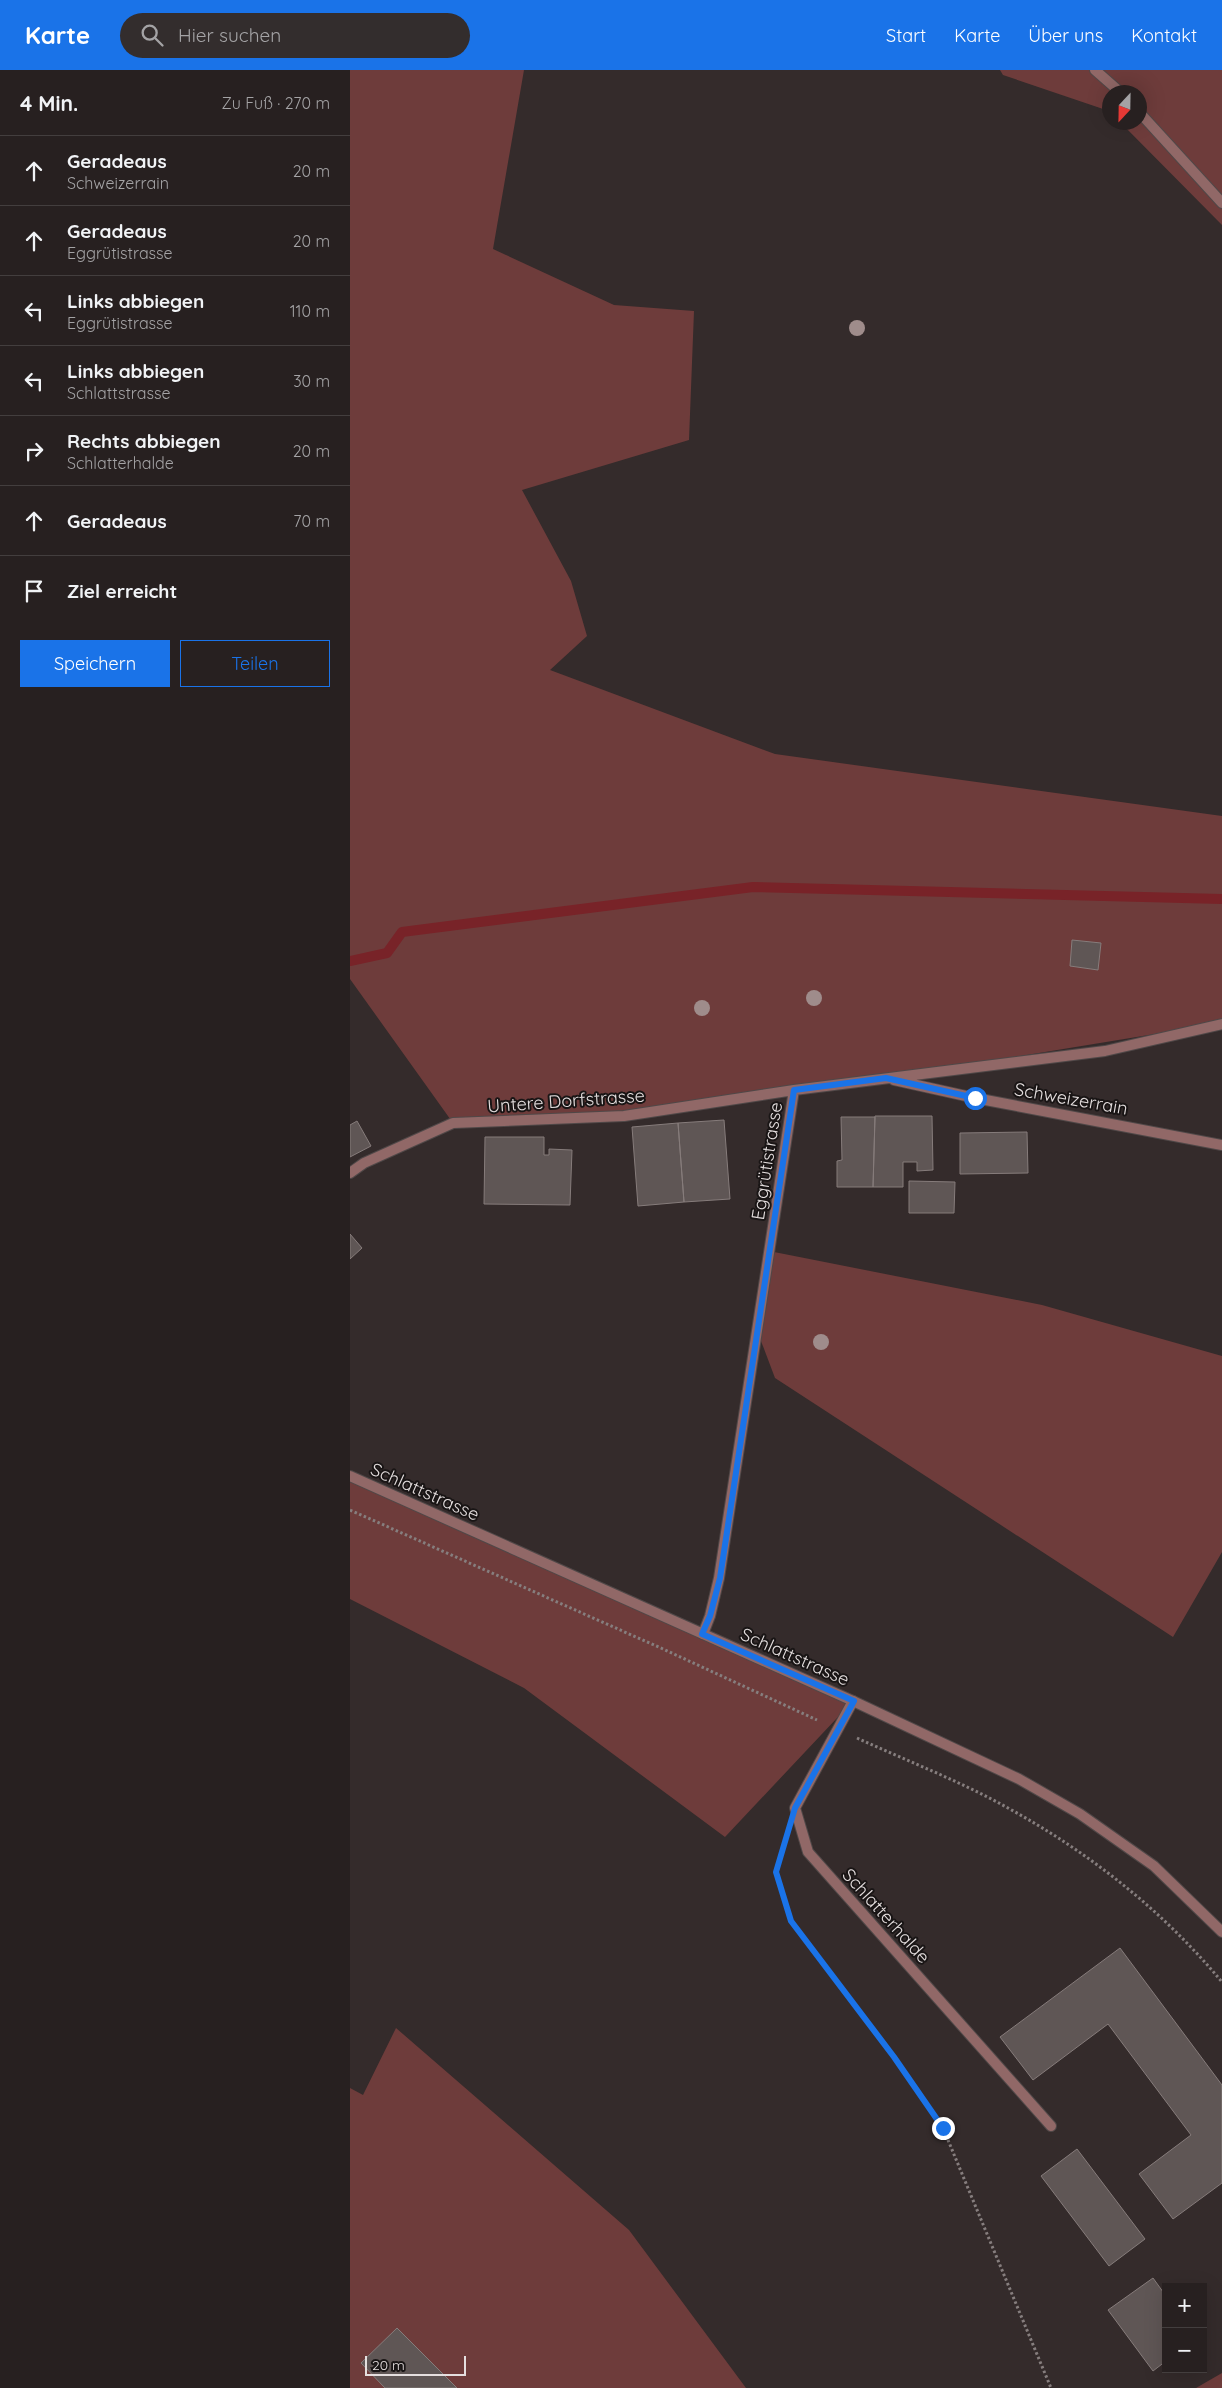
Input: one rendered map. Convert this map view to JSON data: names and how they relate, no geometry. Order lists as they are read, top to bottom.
{
  "streets": {
    "street": [
      "Schweizerrain",
      "Untere Dorfstrasse",
      "Eggrütistrasse",
      "Schlattstrasse",
      "Schlatterhalde"
    ]
  },
  "crossings": [
    ["Schweizerrain", "Eggrütistrasse"],
    ["Untere Dorfstrasse", "Eggrütistrasse"],
    ["Eggrütistrasse", "Schlattstrasse"],
    ["Schlattstrasse", "Schlatterhalde"]
  ],
  "scale_bar": "20 m",
  "north": "bottom",
  "page": {
    "header": "Karte",
    "search": "Hier suchen",
    "nav": [
      "Start",
      "Karte",
      "Über uns",
      "Kontakt"
    ],
    "heading": ["4 Min.", "Zu Fuß · 270 m"],
    "list": [
      ["Geradeaus", "Schweizerrain", "20 m"],
      ["Geradeaus", "Eggrütistrasse", "20 m"],
      ["Links abbiegen", "Eggrütistrasse", "110 m"],
      ["Links abbiegen", "Schlattstrasse", "30 m"],
      ["Rechts abbiegen", "Schlatterhalde", "20 m"],
      ["Geradeaus", "70 m"],
      "Ziel erreicht"
    ],
    "buttons": ["Speichern", "Teilen"],
    "map_buttons": ["+", "−"],
    "scale": "20 m"
  }
}
